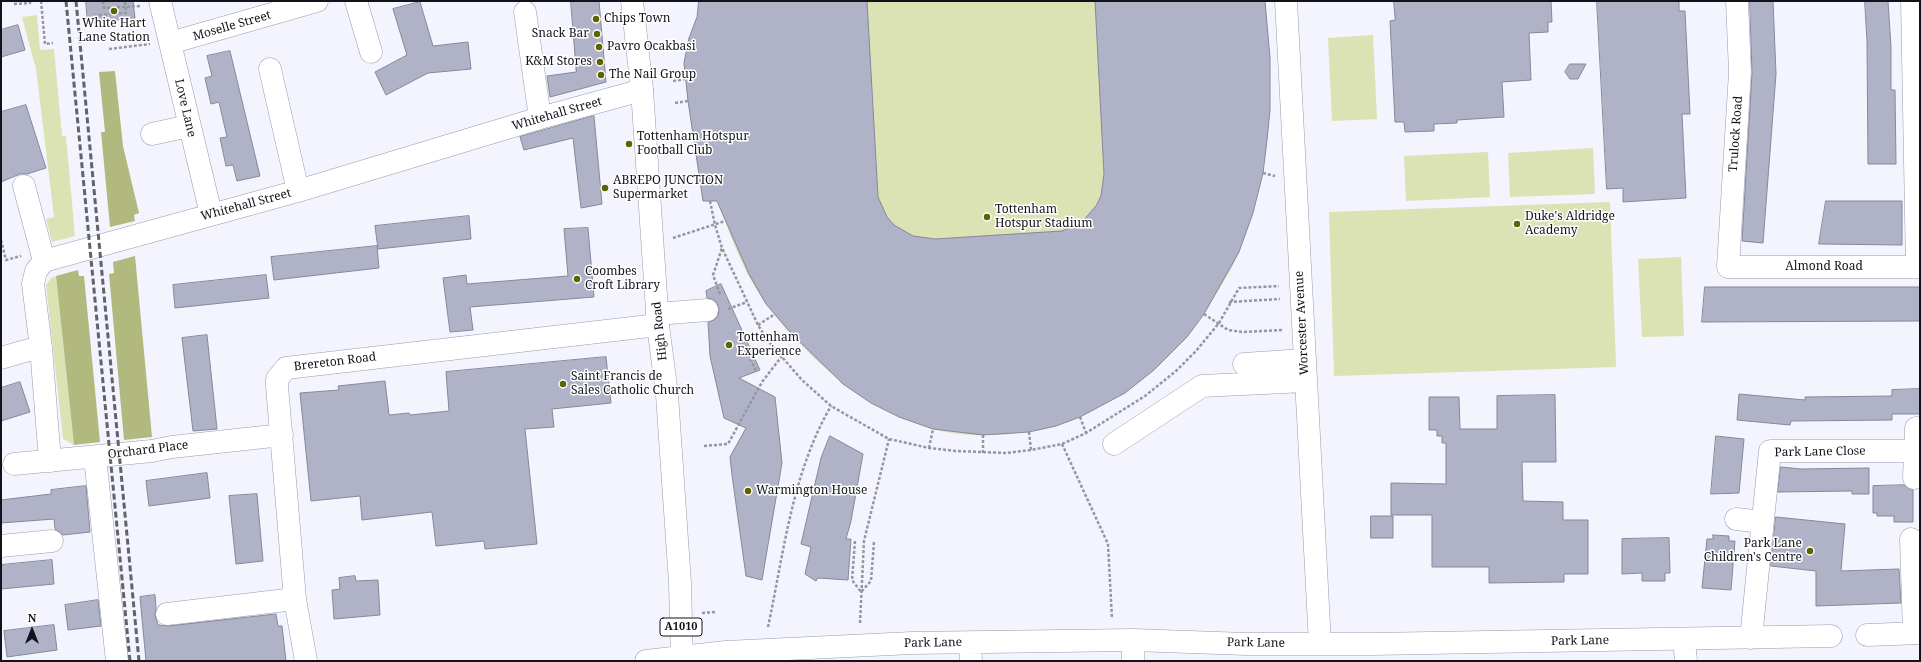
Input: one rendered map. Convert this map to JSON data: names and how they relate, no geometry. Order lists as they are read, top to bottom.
{
  "streets": {
    "street": [
      "Moselle Street",
      "Love Lane",
      "Whitehall Street",
      "Trulock Road",
      "Almond Road",
      "Worcester Avenue",
      "High Road",
      "Brereton Road",
      "Orchard Place",
      "Park Lane Close",
      "A1010",
      "Park Lane"
    ]
  },
  "crossings": [
    ["Moselle Street", "Love Lane"],
    ["Love Lane", "Whitehall Street"],
    ["Whitehall Street", "High Road"],
    ["Trulock Road", "Almond Road"],
    ["Worcester Avenue", "Park Lane"],
    ["High Road", "Brereton Road"],
    ["High Road", "Park Lane"],
    ["Brereton Road", "Orchard Place"],
    ["Park Lane Close", "Park Lane"]
  ],
  "places": [
    "White Hart Lane Station",
    "Chips Town",
    "Snack Bar",
    "Pavro Ocakbasi",
    "K&M Stores",
    "The Nail Group",
    "Tottenham Hotspur Football Club",
    "ABREPO JUNCTION Supermarket",
    "Tottenham Hotspur Stadium",
    "Duke's Aldridge Academy",
    "Coombes Croft Library",
    "Tottenham Experience",
    "Saint Francis de Sales Catholic Church",
    "Warmington House",
    "Park Lane Children's Centre"
  ],
  "north": "top"
}
